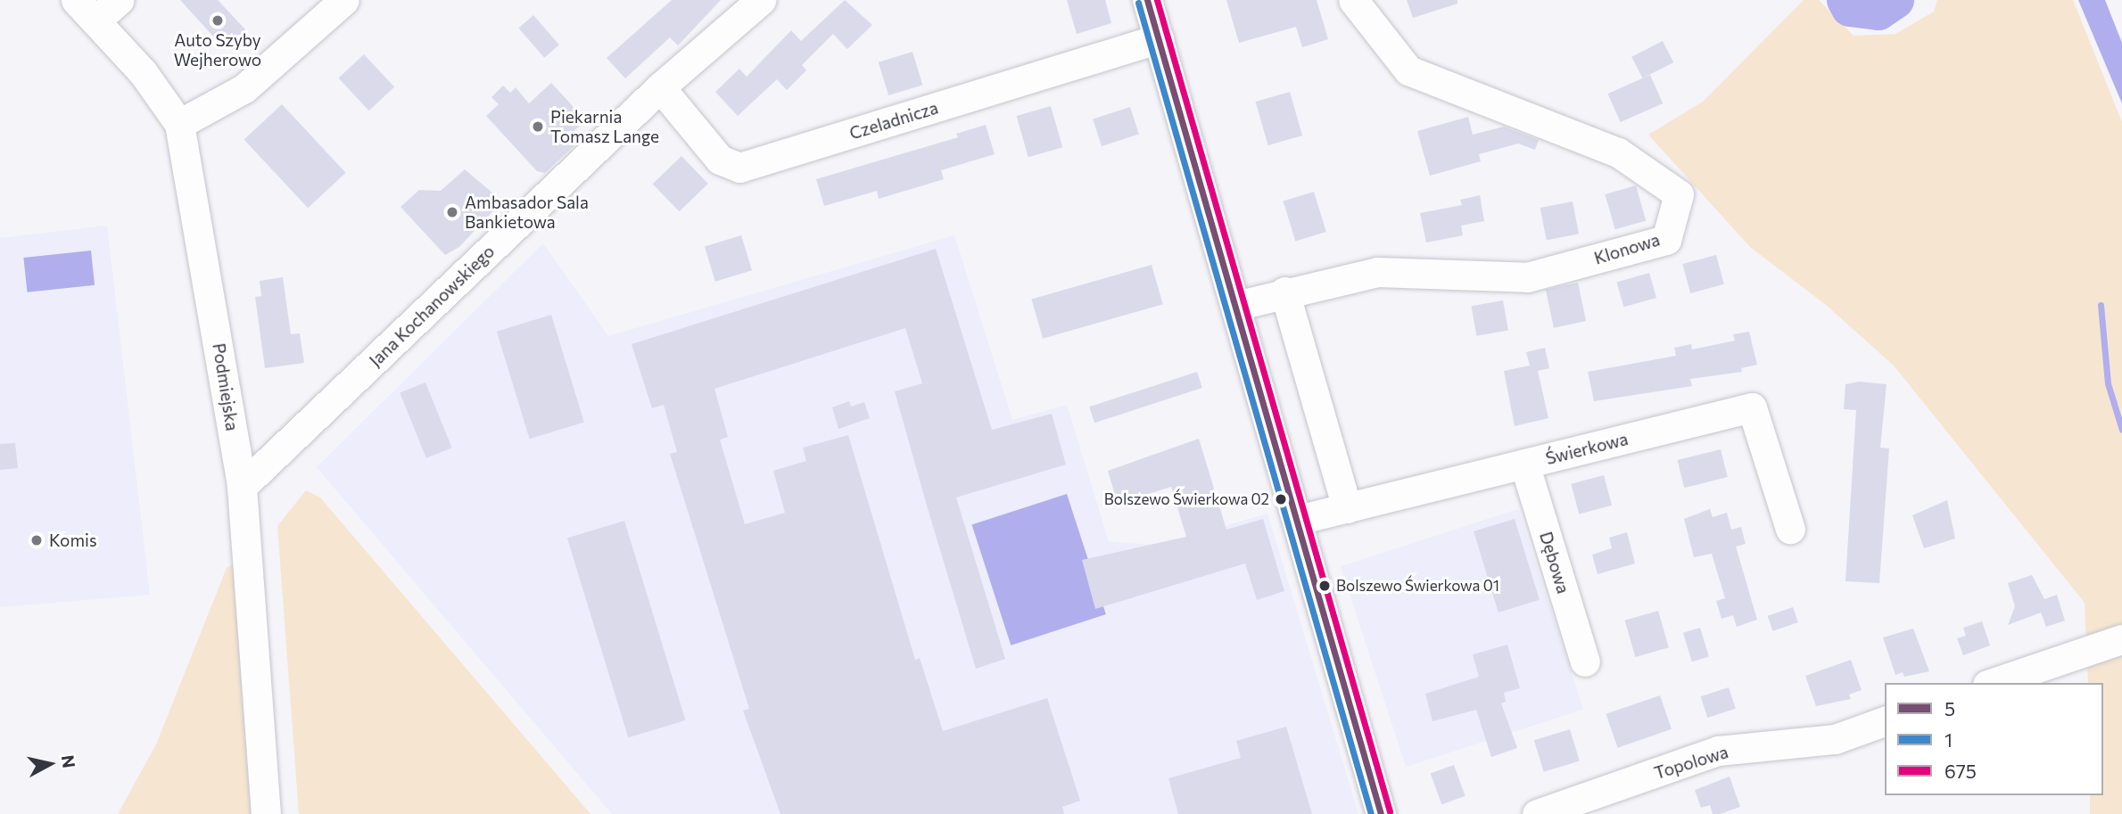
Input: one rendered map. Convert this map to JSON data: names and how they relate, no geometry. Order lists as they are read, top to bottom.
{
  "streets": {
    "street": [
      "Czeladnicza",
      "Klonowa",
      "Jana Kochanowskiego",
      "Podmiejska",
      "Świerkowa",
      "Dębowa",
      "Topolowa"
    ]
  },
  "crossings": [
    ["Czeladnicza", "Jana Kochanowskiego"],
    ["Jana Kochanowskiego", "Podmiejska"],
    ["Świerkowa", "Dębowa"]
  ],
  "places": [
    "Auto Szyby Wejherowo",
    "Piekarnia Tomasz Lange",
    "Ambasador Sala Bankietowa",
    "Bolszewo Świerkowa 02",
    "Komis",
    "Bolszewo Świerkowa 01"
  ],
  "lines": ["transit line 5", "transit line 675", "transit line 1"],
  "legend": ["5", "1", "675"],
  "north": "right"
}
